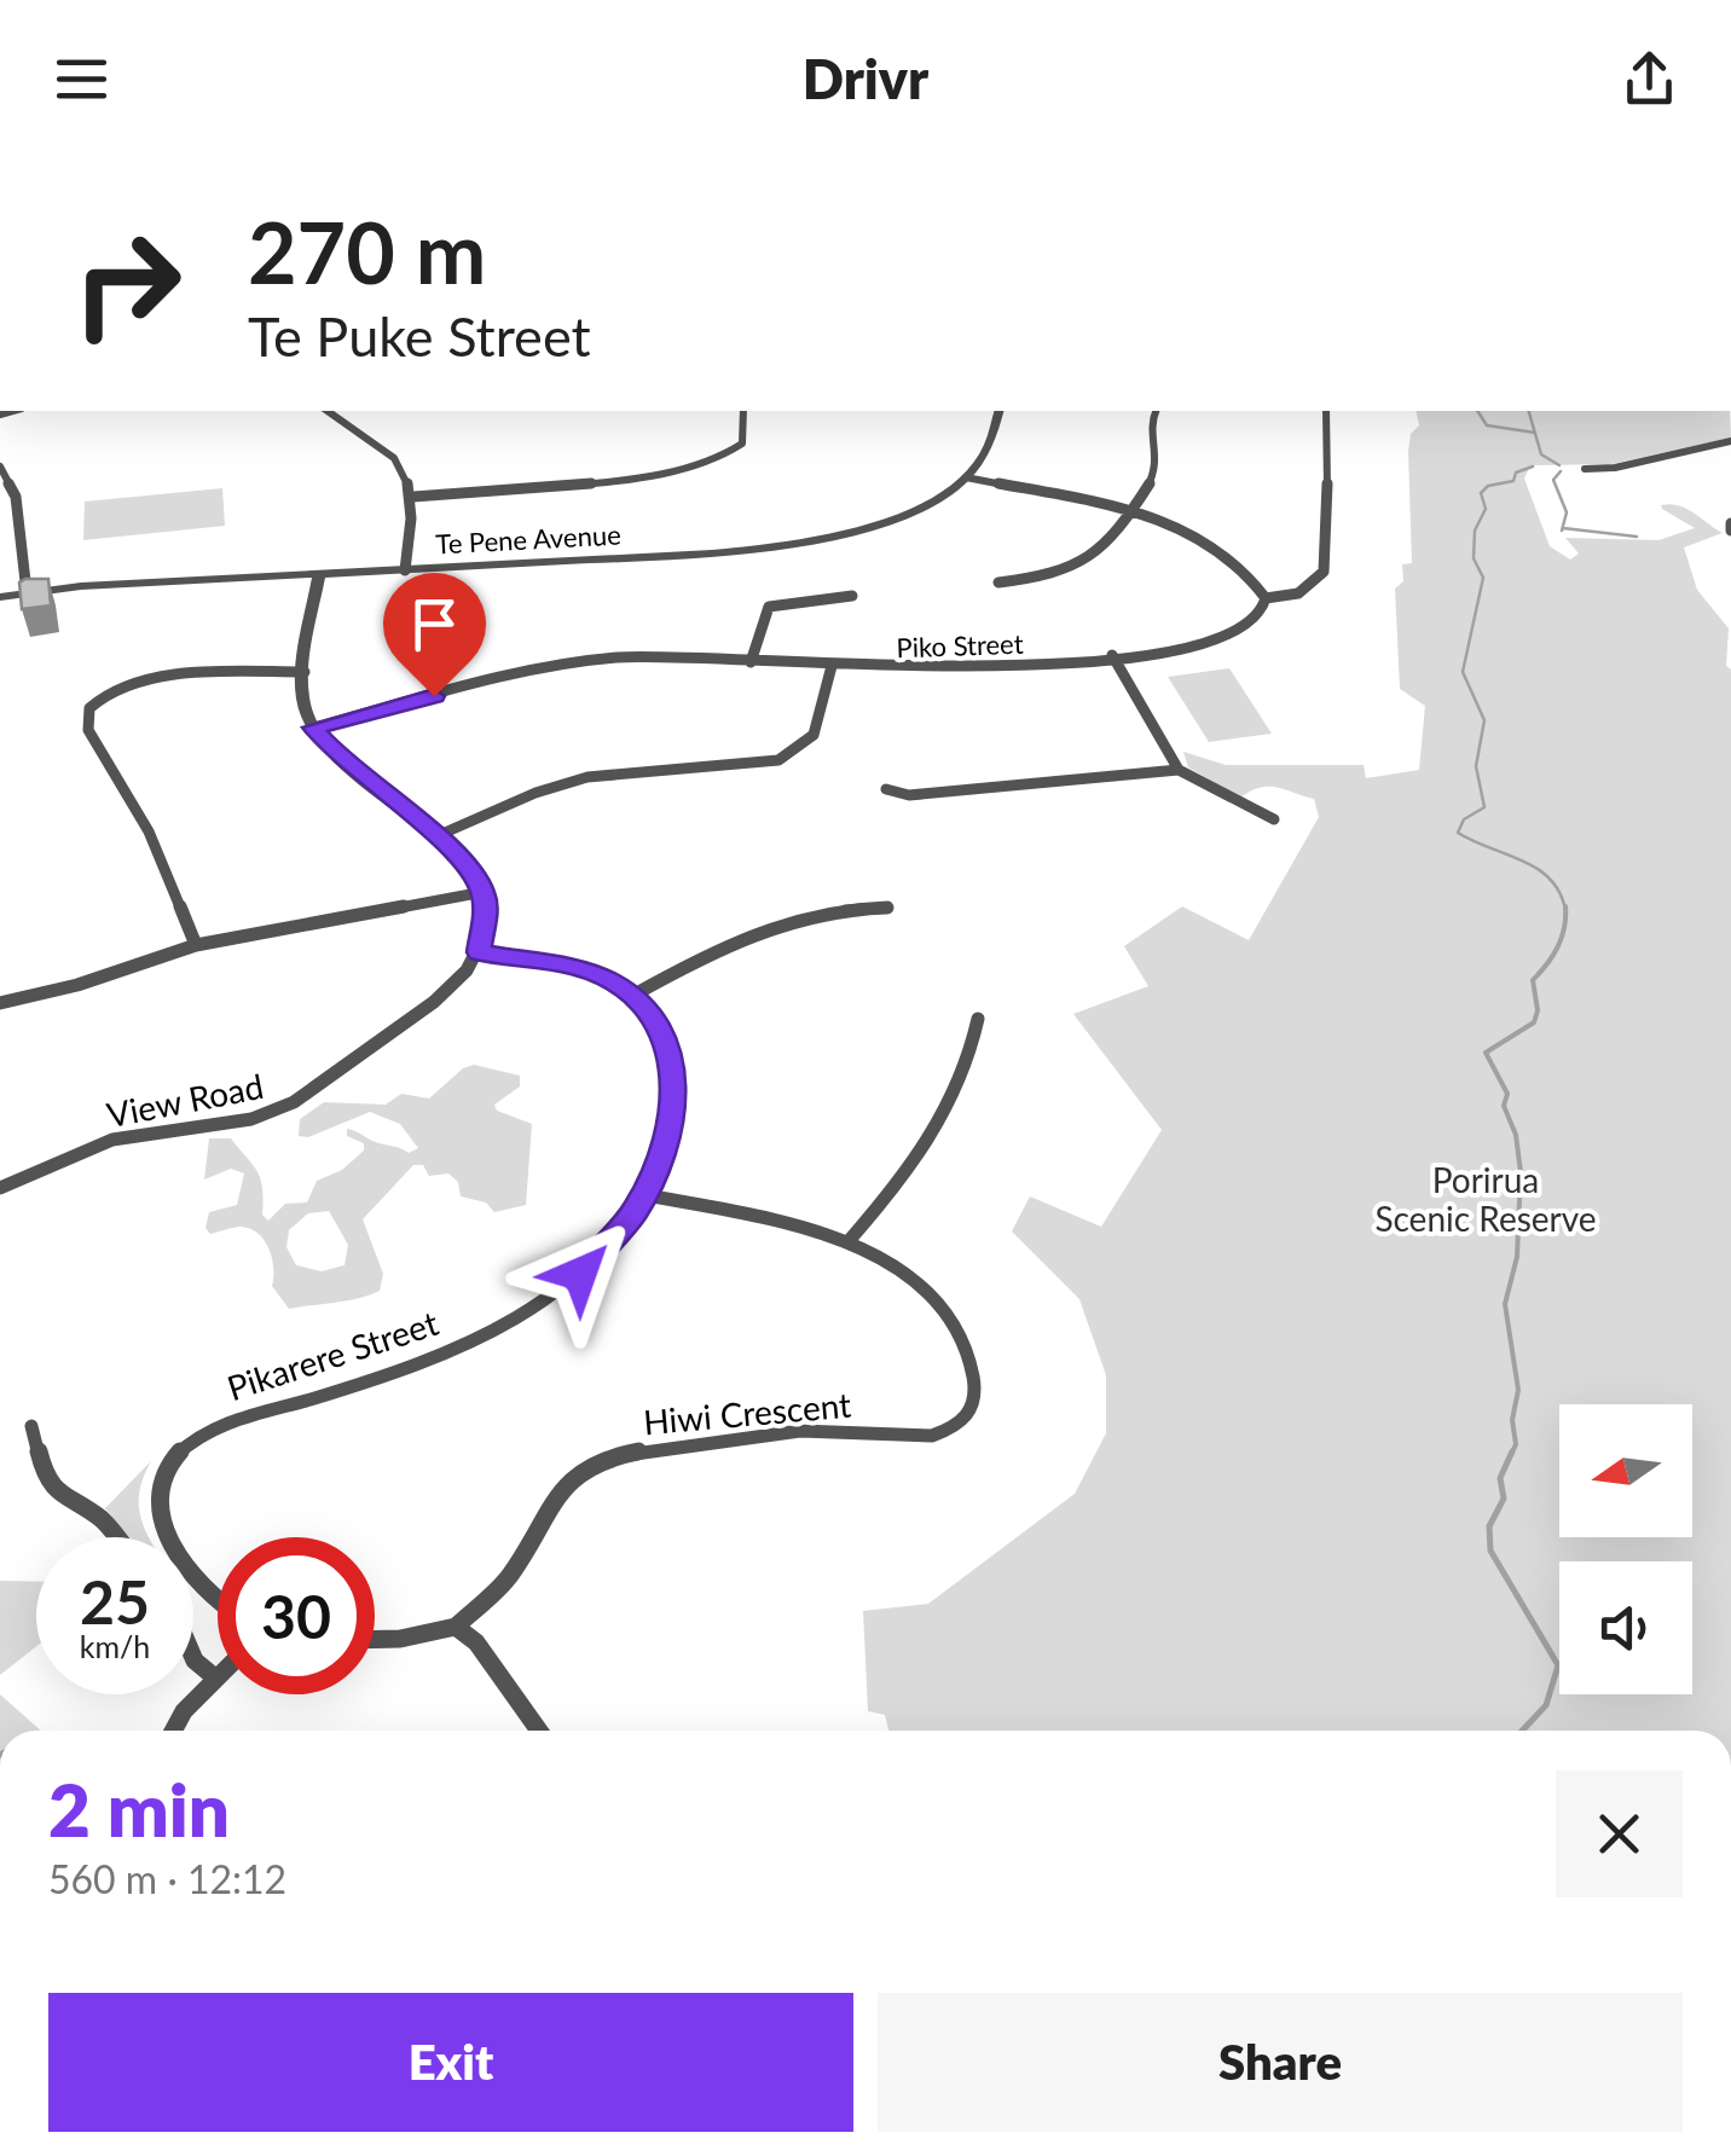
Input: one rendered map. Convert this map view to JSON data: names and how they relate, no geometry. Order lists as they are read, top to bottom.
{
  "streets": {
    "street": [
      "Te Pene Avenue",
      "Piko Street",
      "View Road",
      "Pikarere Street",
      "Hiwi Crescent"
    ]
  },
  "crossings": [
    ["View Road", "Pikarere Street"],
    ["Pikarere Street", "Hiwi Crescent"]
  ],
  "parks": ["Porirua Scenic Reserve"],
  "north": "left",
  "page": {
    "header": "Drivr",
    "turn": ["270 m", "Te Puke Street"],
    "speed": "25 km/h",
    "limit": "30",
    "heading": ["2 min", "560 m · 12:12"],
    "buttons": ["Exit", "Share"]
  }
}
